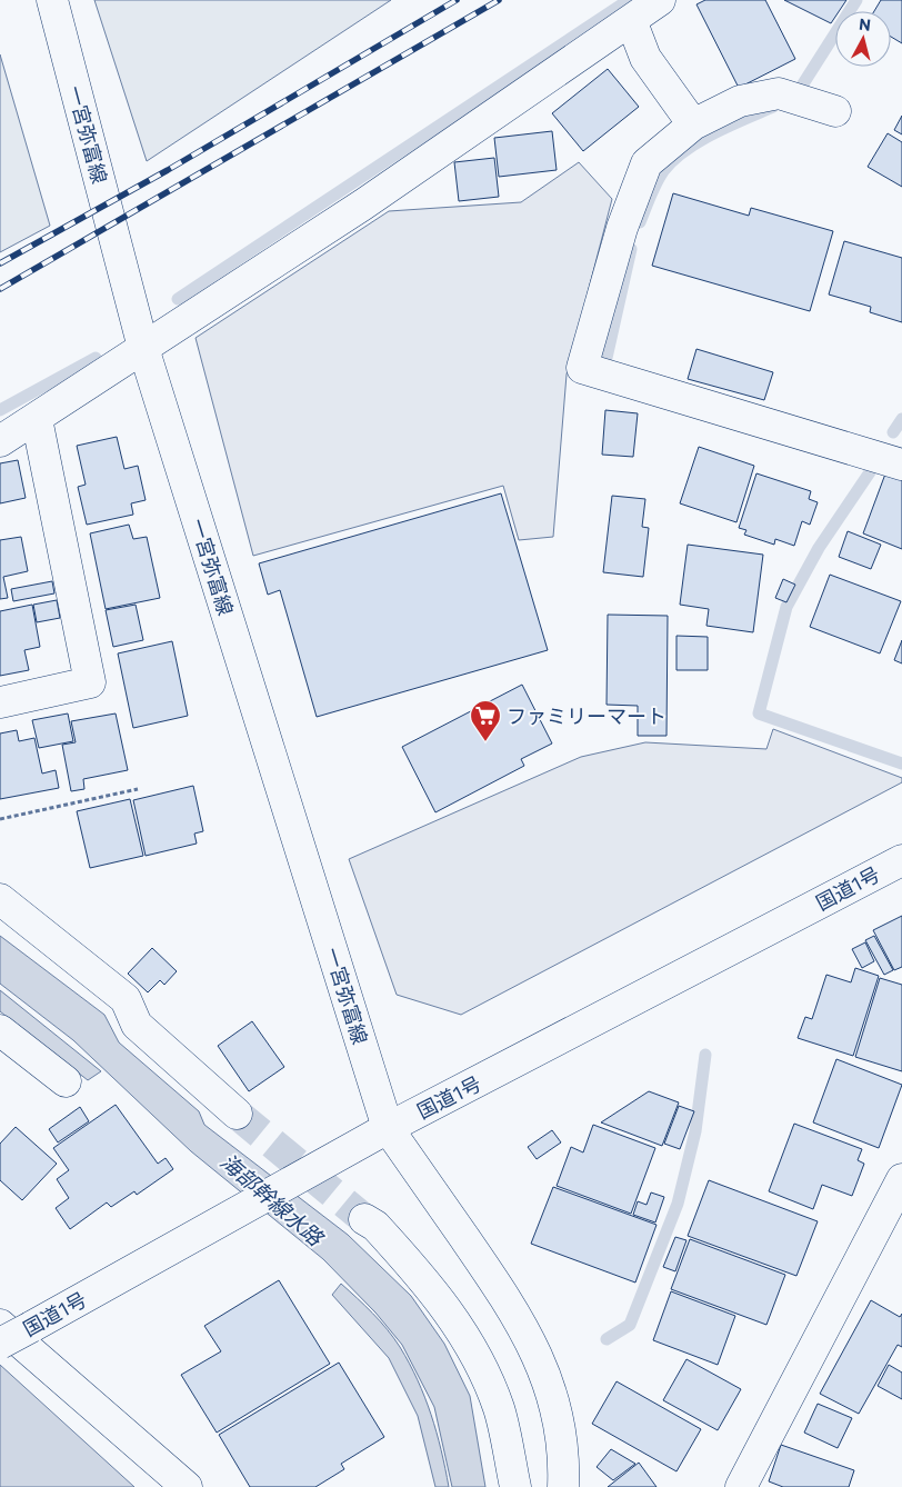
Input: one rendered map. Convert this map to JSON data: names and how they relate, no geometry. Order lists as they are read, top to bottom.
{
  "streets": {
    "main road": ["一宮弥富線", "国道1号"]
  },
  "crossings": [
    ["一宮弥富線", "国道1号"]
  ],
  "water": ["海部幹線水路"],
  "places": {
    "supermarket": ["ファミリーマート"]
  },
  "north": "top"
}
